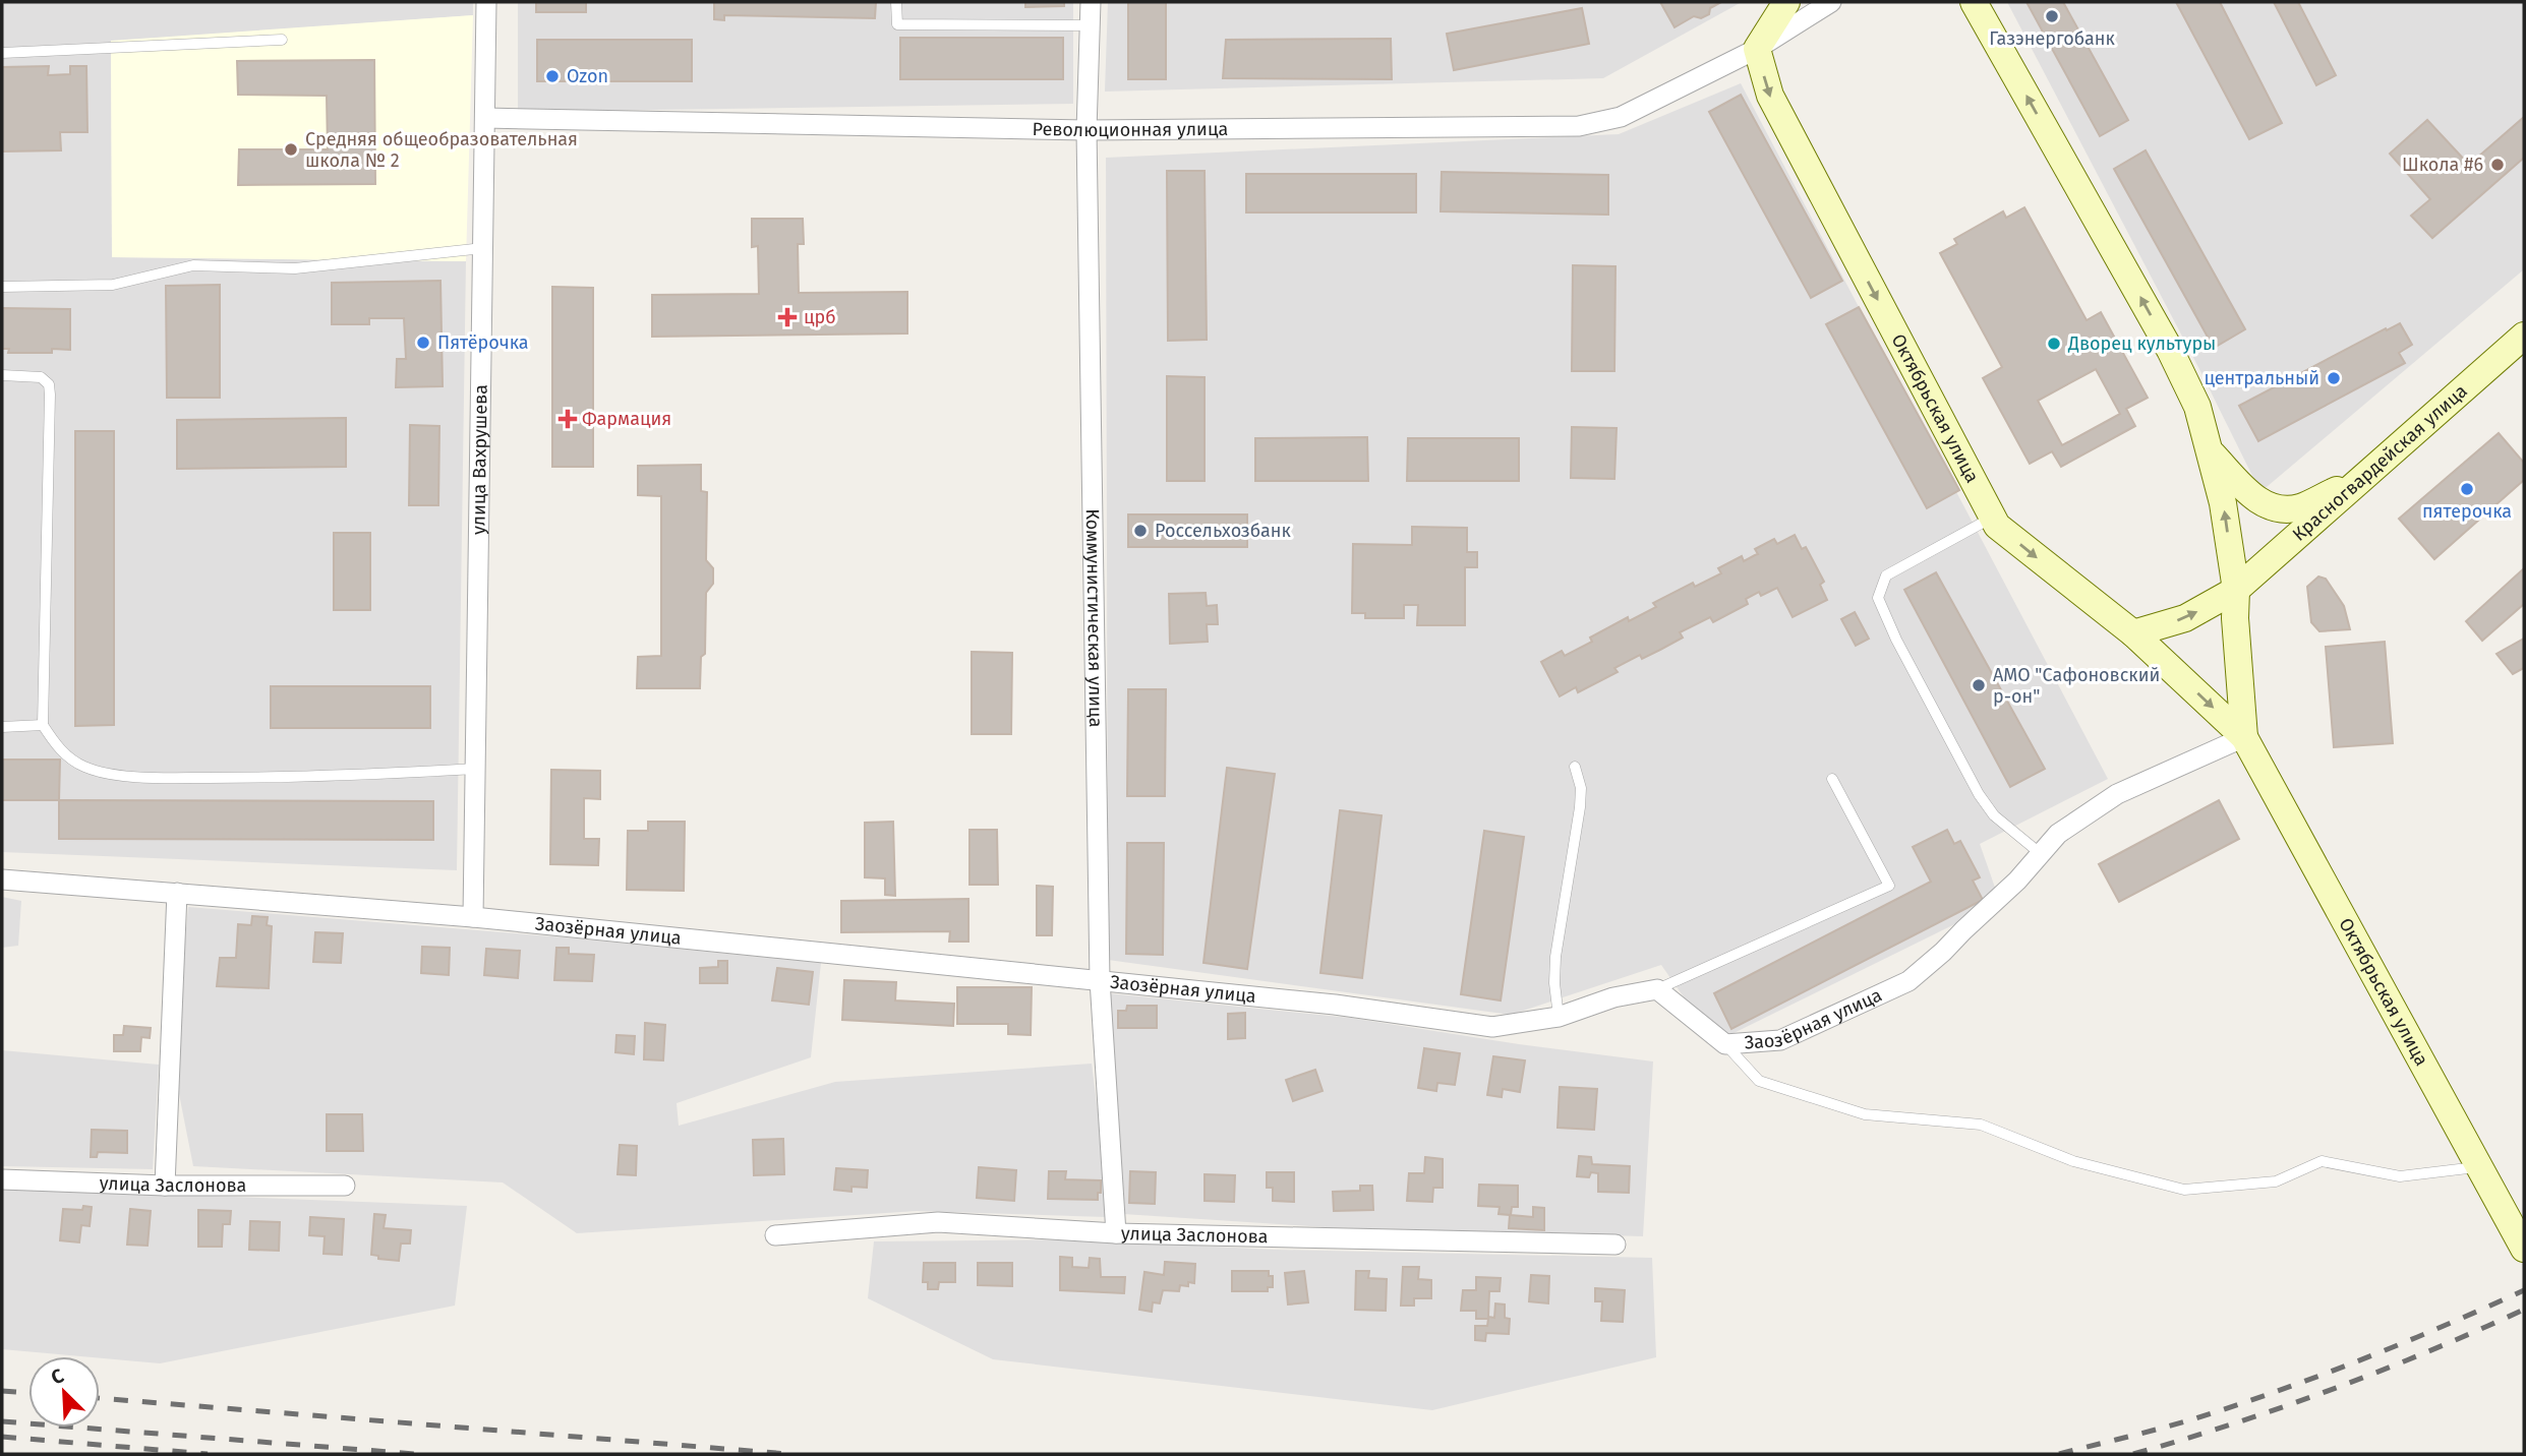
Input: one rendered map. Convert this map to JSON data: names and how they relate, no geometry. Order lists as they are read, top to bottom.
{
  "streets": {
    "main road": ["Октябрьская улица", "Красногвардейская улица"],
    "street": [
      "Революционная улица",
      "улица Вахрушева",
      "Коммунистическая улица",
      "Заозёрная улица",
      "улица Заслонова"
    ]
  },
  "crossings": [
    ["Революционная улица", "Октябрьская улица"],
    ["Революционная улица", "улица Вахрушева"],
    ["Революционная улица", "Коммунистическая улица"],
    ["Октябрьская улица", "Красногвардейская улица"],
    ["Октябрьская улица", "Заозёрная улица"],
    ["улица Вахрушева", "Заозёрная улица"],
    ["Коммунистическая улица", "Заозёрная улица"],
    ["Коммунистическая улица", "улица Заслонова"]
  ],
  "places": {
    "other": [
      "Газэнергобанк",
      "Ozon",
      "Средняя общеобразовательная школа № 2",
      "Школа #6",
      "Пятёрочка",
      "Дворец культуры",
      "центральный",
      "пятерочка",
      "Россельхозбанк",
      "АМО \"Сафоновский р-он\""
    ],
    "health": ["црб", "Фармация"]
  },
  "north": "top left"
}
